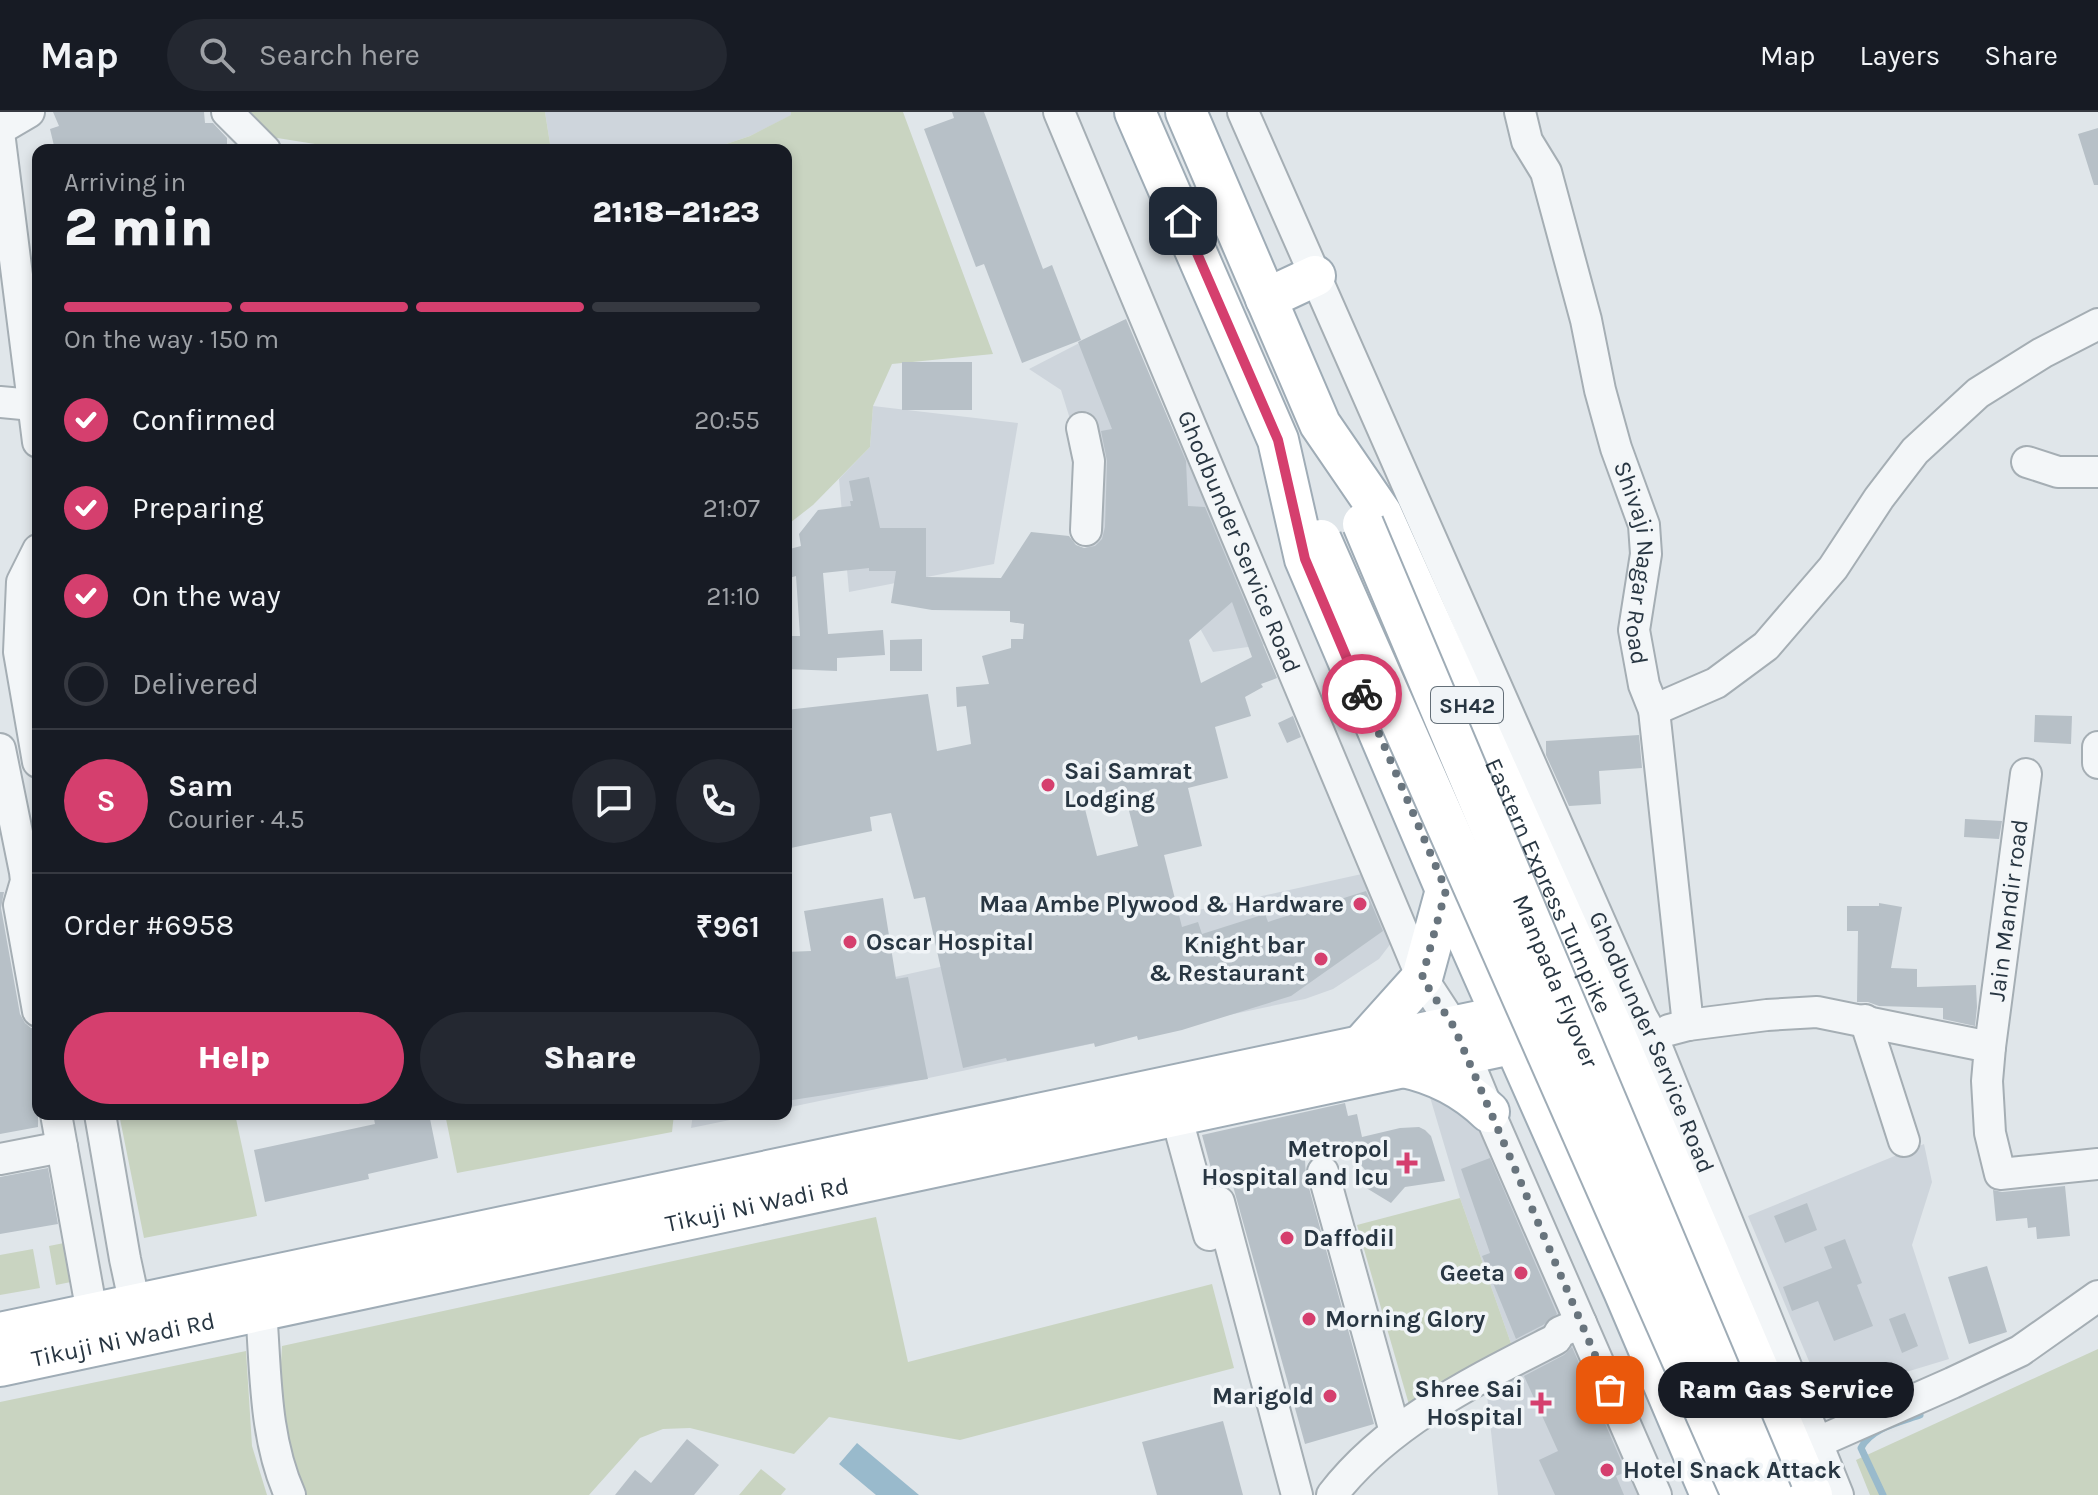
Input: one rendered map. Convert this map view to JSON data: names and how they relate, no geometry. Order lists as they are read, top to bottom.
{
  "streets": {
    "main road": [
      "SH42",
      "Eastern Express Turnpike",
      "Manpada Flyover",
      "Tikuji Ni Wadi Rd"
    ],
    "street": ["Ghodbunder Service Road", "Shivaji Nagar Road", "Jain Mandir road"]
  },
  "crossings": [
    ["Ghodbunder Service Road", "Tikuji Ni Wadi Rd"],
    ["Eastern Express Turnpike", "Manpada Flyover"],
    ["Eastern Express Turnpike", "Tikuji Ni Wadi Rd"]
  ],
  "places": {
    "other": [
      "Sai Samrat Lodging",
      "Maa Ambe Plywood & Hardware",
      "Oscar Hospital",
      "Knight bar & Restaurant",
      "Daffodil",
      "Geeta",
      "Morning Glory",
      "Ram Gas Service",
      "Marigold",
      "Hotel Snack Attack"
    ],
    "health": ["Metropol Hospital and Icu", "Shree Sai Hospital"]
  },
  "page": {
    "header": "Map",
    "search": "Search here",
    "nav": ["Map", "Layers", "Share"],
    "heading": ["2 min", "Arriving in", "21:18–21:23"],
    "panel": [
      "Sam",
      "Courier · 4.5",
      "Order #6958",
      "₹961"
    ],
    "bar": "On the way · 150 m",
    "list": [
      ["Confirmed", "20:55"],
      ["Preparing", "21:07"],
      ["On the way", "21:10"],
      "Delivered"
    ],
    "round": "S",
    "buttons": ["Help", "Share"],
    "bubble": "Ram Gas Service"
  }
}
